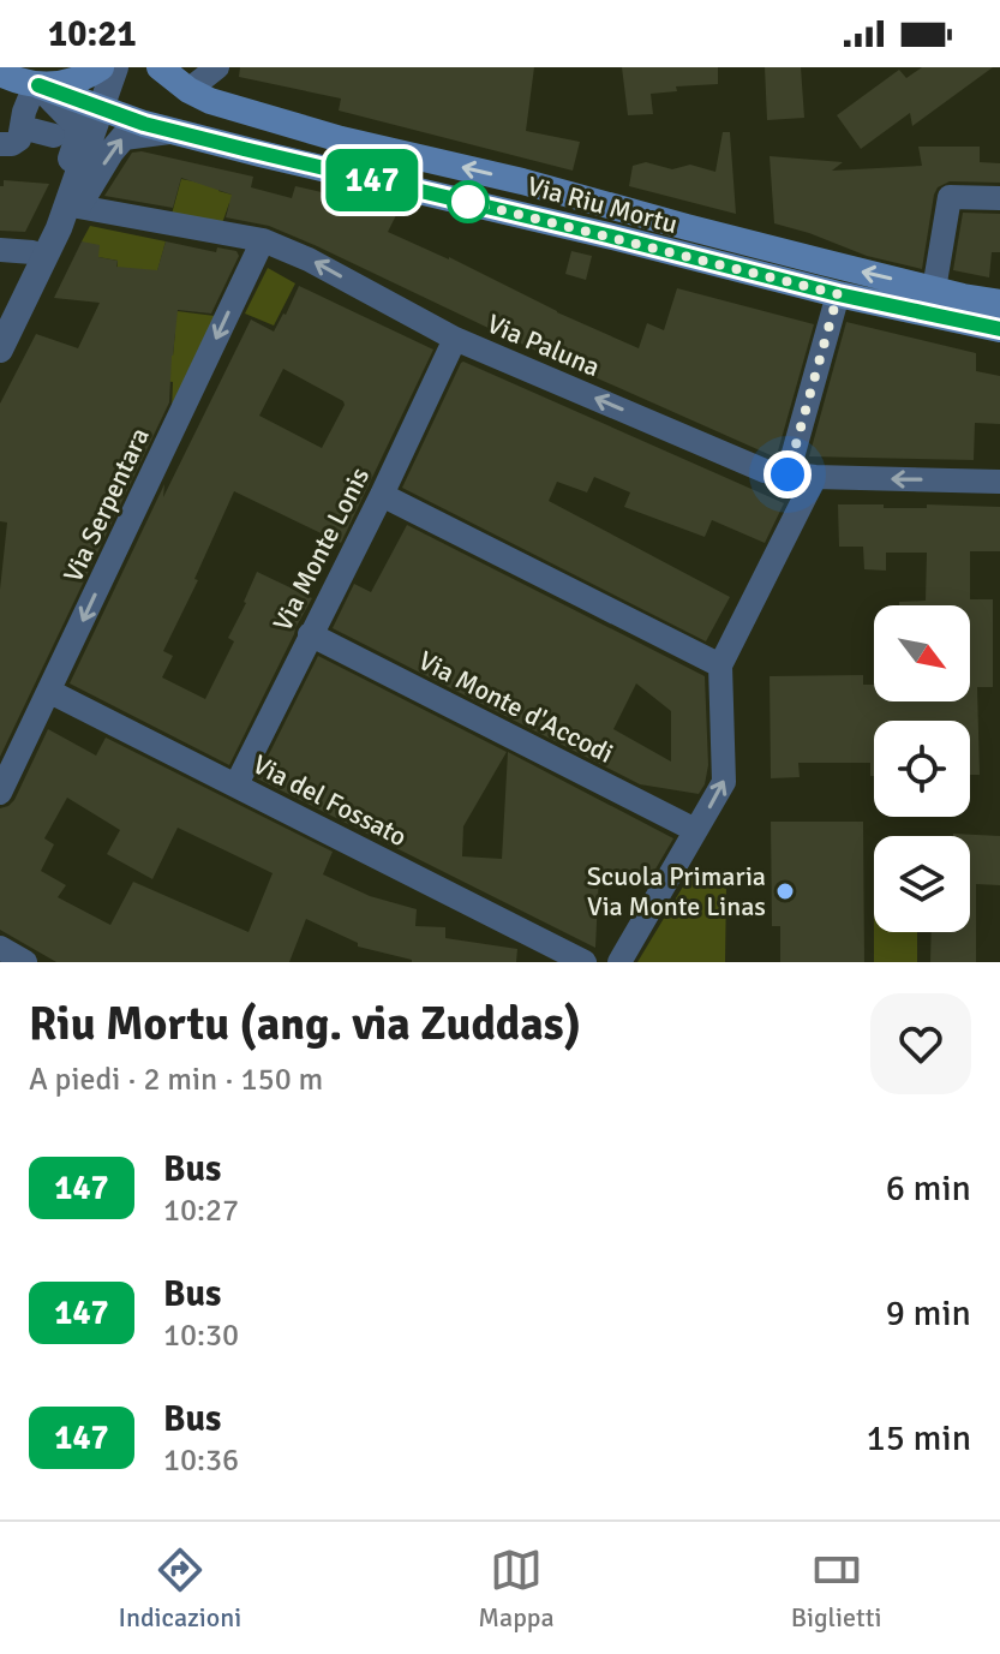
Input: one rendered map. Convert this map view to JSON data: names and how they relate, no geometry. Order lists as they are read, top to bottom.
{
  "streets": {
    "main road": ["Via Riu Mortu"],
    "street": [
      "Via Paluna",
      "Via Serpentara",
      "Via Monte Lonis",
      "Via Monte d'Accodi",
      "Via del Fossato"
    ]
  },
  "crossings": [
    ["Via Paluna", "Via Serpentara"],
    ["Via Paluna", "Via Monte Lonis"],
    ["Via Serpentara", "Via del Fossato"],
    ["Via Monte Lonis", "Via Monte d'Accodi"],
    ["Via Monte Lonis", "Via del Fossato"]
  ],
  "places": ["Scuola Primaria Via Monte Linas"],
  "lines": ["bus line 147"],
  "north": "bottom right",
  "page": {
    "status": "10:21",
    "on_map": "147",
    "heading": ["Riu Mortu (ang. via Zuddas)", "A piedi · 2 min · 150 m"],
    "list": [
      {
        "mark": "147",
        "name": "Bus",
        "note": "10:27",
        "value": "6 min"
      },
      {
        "mark": "147",
        "name": "Bus",
        "note": "10:30",
        "value": "9 min"
      },
      {
        "mark": "147",
        "name": "Bus",
        "note": "10:36",
        "value": "15 min"
      }
    ],
    "tabs": ["Indicazioni", "Mappa", "Biglietti"]
  }
}
